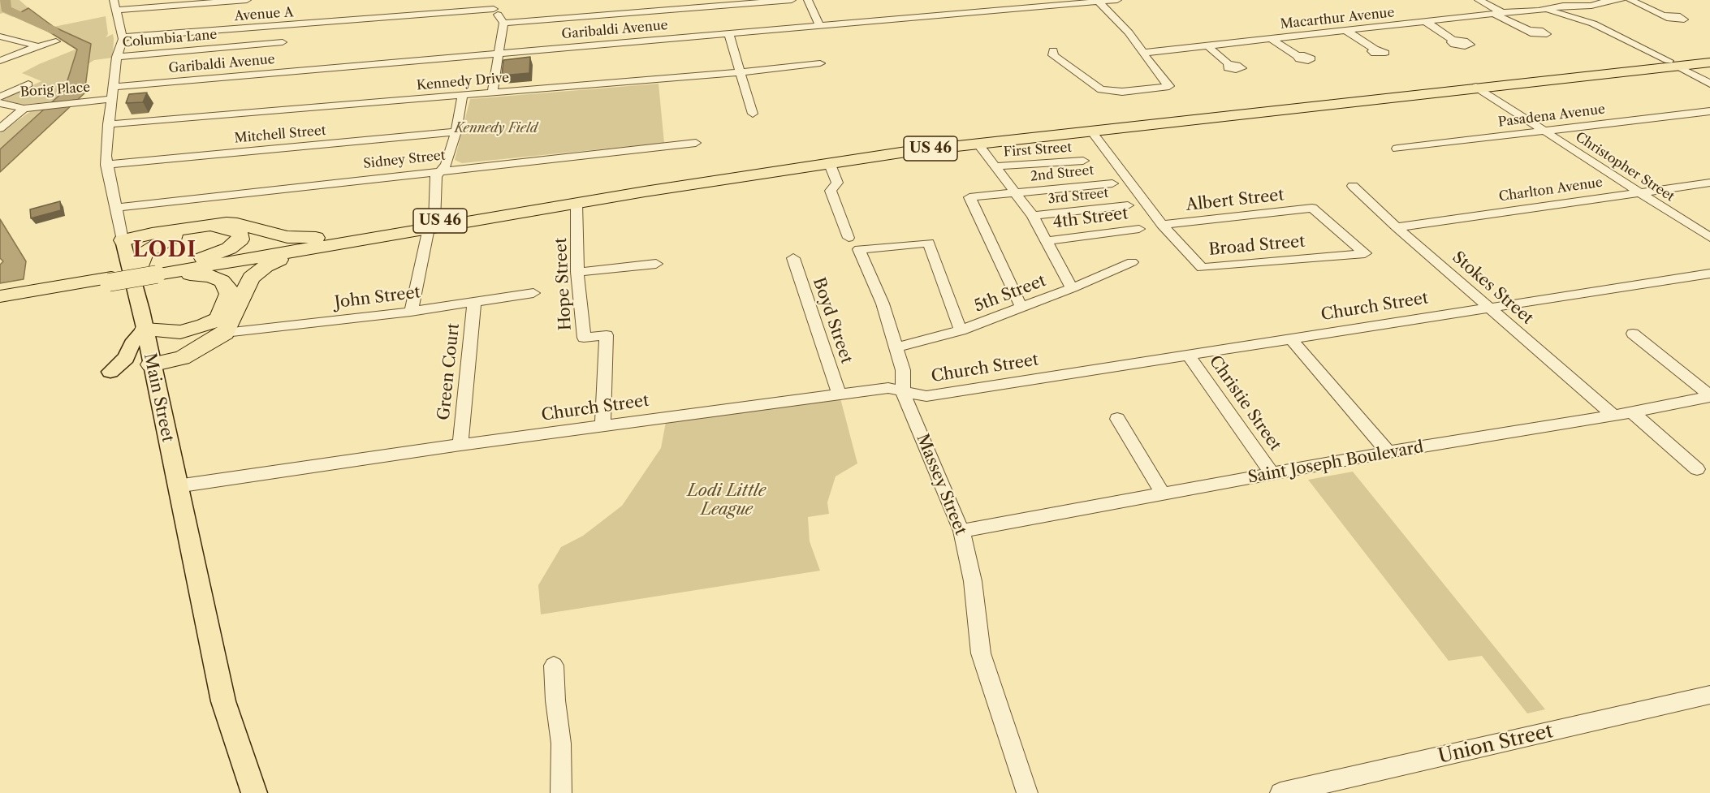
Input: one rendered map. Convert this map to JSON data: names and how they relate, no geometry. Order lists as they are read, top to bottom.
{
  "streets": {
    "highway": ["US 46"],
    "main road": ["Main Street"],
    "street": [
      "Avenue A",
      "Macarthur Avenue",
      "Garibaldi Avenue",
      "Columbia Lane",
      "Kennedy Drive",
      "Borig Place",
      "Pasadena Avenue",
      "Mitchell Street",
      "First Street",
      "Sidney Street",
      "Christopher Street",
      "2nd Street",
      "Charlton Avenue",
      "3rd Street",
      "Albert Street",
      "4th Street",
      "Broad Street",
      "Hope Street",
      "Stokes Street",
      "5th Street",
      "John Street",
      "Church Street",
      "Boyd Street",
      "Green Court",
      "Christie Street",
      "Saint Joseph Boulevard",
      "Massey Street",
      "Union Street"
    ]
  },
  "crossings": [
    ["Avenue A", "Main Street"],
    ["Garibaldi Avenue", "Main Street"],
    ["Columbia Lane", "Main Street"],
    ["Kennedy Drive", "Main Street"],
    ["Borig Place", "Main Street"],
    ["Pasadena Avenue", "Christopher Street"],
    ["Mitchell Street", "Main Street"],
    ["US 46", "Christopher Street"],
    ["US 46", "Broad Street"],
    ["US 46", "Hope Street"],
    ["Sidney Street", "Main Street"],
    ["Christopher Street", "Charlton Avenue"],
    ["2nd Street", "5th Street"],
    ["Charlton Avenue", "Stokes Street"],
    ["Albert Street", "Broad Street"],
    ["Hope Street", "Church Street"],
    ["Stokes Street", "Church Street"],
    ["Stokes Street", "Saint Joseph Boulevard"],
    ["5th Street", "Massey Street"],
    ["John Street", "Green Court"],
    ["Church Street", "Boyd Street"],
    ["Church Street", "Green Court"],
    ["Church Street", "Main Street"],
    ["Church Street", "Christie Street"],
    ["Church Street", "Massey Street"],
    ["Christie Street", "Saint Joseph Boulevard"],
    ["Saint Joseph Boulevard", "Massey Street"]
  ],
  "districts": ["LODI"],
  "parks": ["Kennedy Field", "Lodi Little League"]
}
